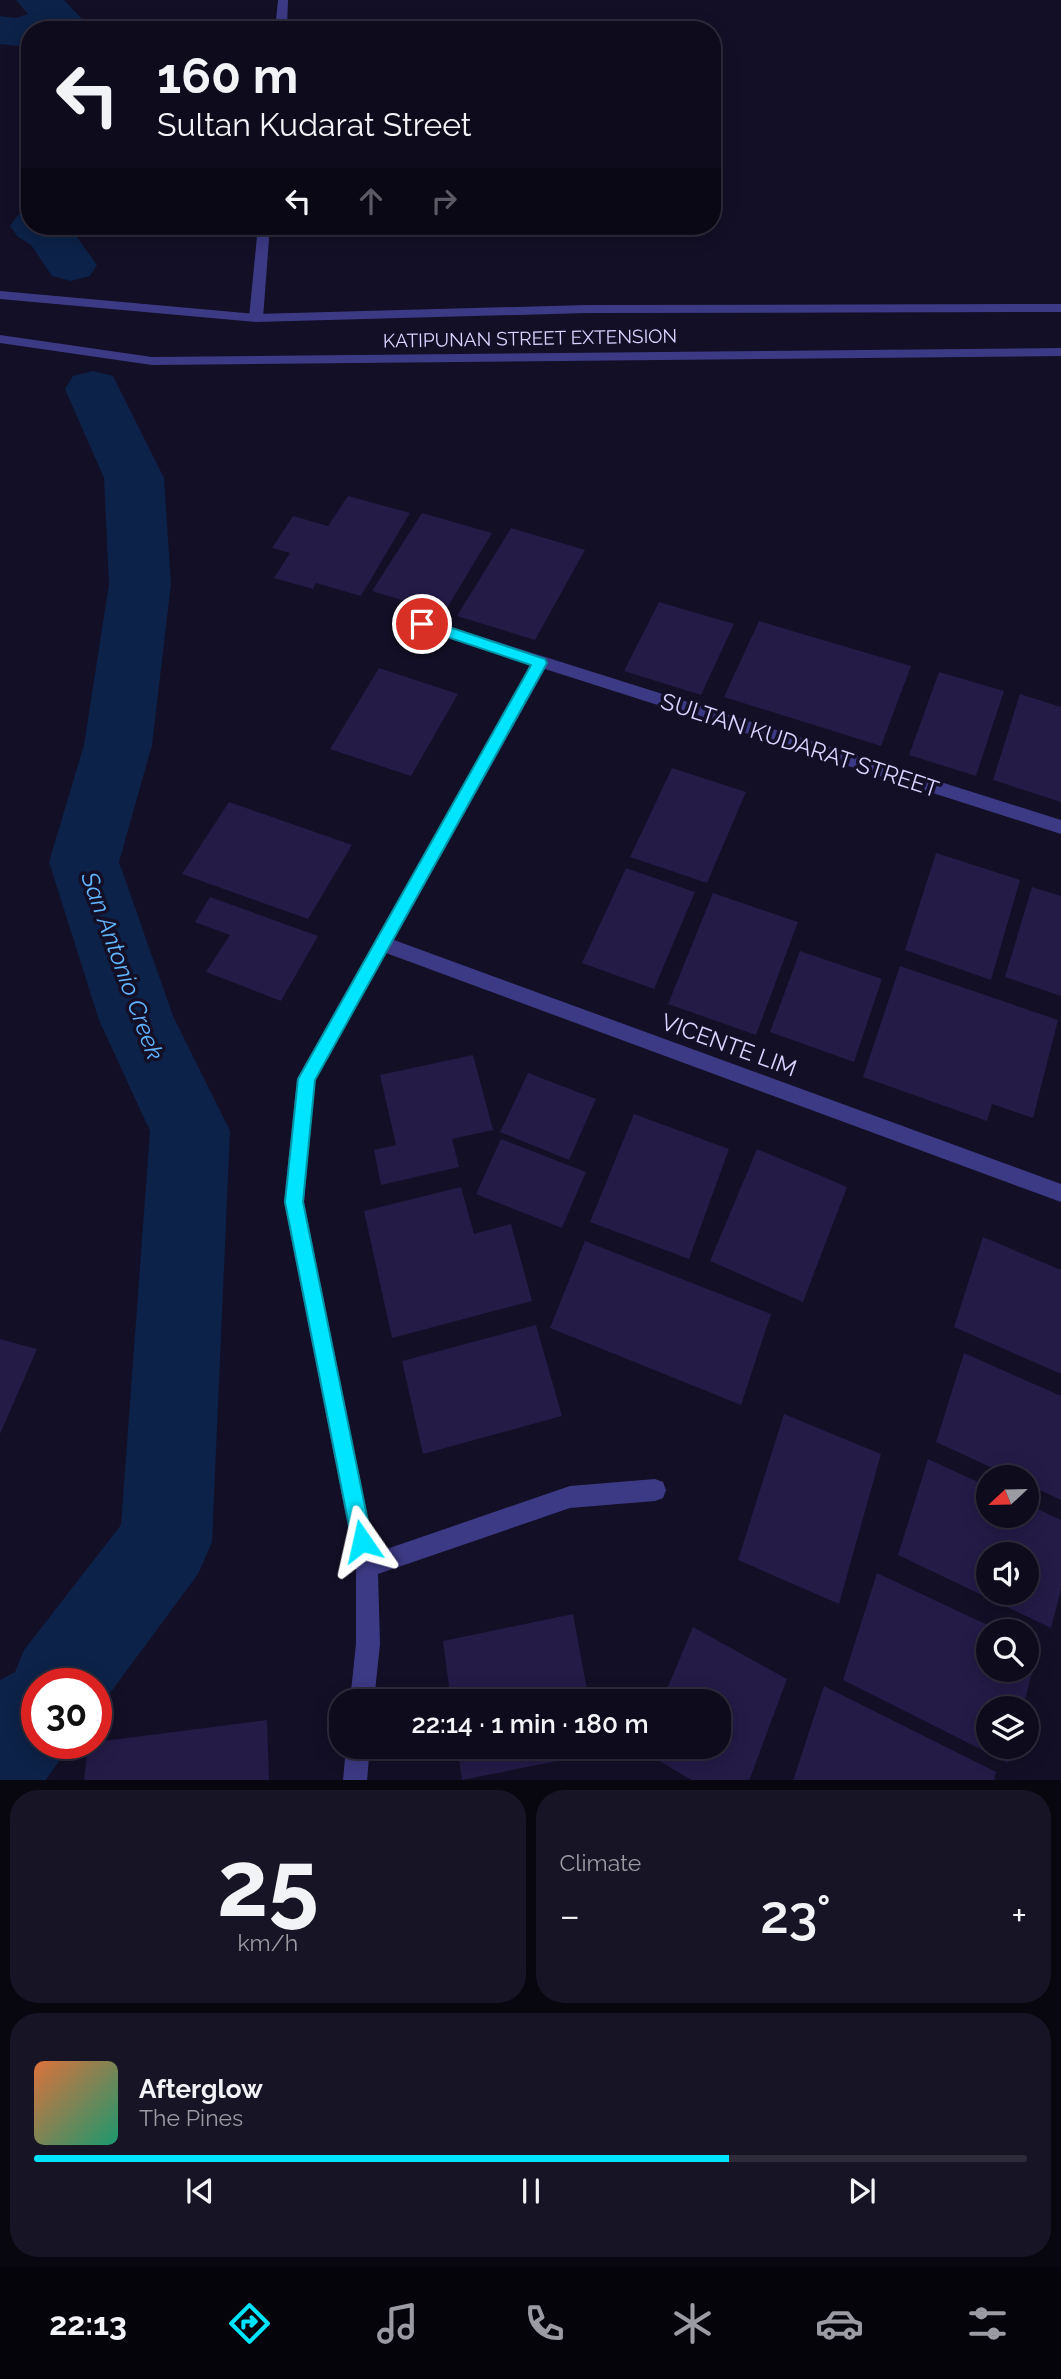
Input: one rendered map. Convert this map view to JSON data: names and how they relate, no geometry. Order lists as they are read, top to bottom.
{
  "streets": {
    "street": ["KATIPUNAN STREET EXTENSION", "SULTAN KUDARAT STREET", "VICENTE LIM"]
  },
  "water": ["San Antonio Creek"],
  "north": "left",
  "page": {
    "turn": ["160 m", "Sultan Kudarat Street"],
    "limit": "30",
    "trip": "22:14 · 1 min · 180 m",
    "tile": [
      ["25", "km/h"],
      "Climate"
    ],
    "heat": ["−", "23°", "+"],
    "song": ["Afterglow", "The Pines"],
    "tabs": "22:13"
  }
}
